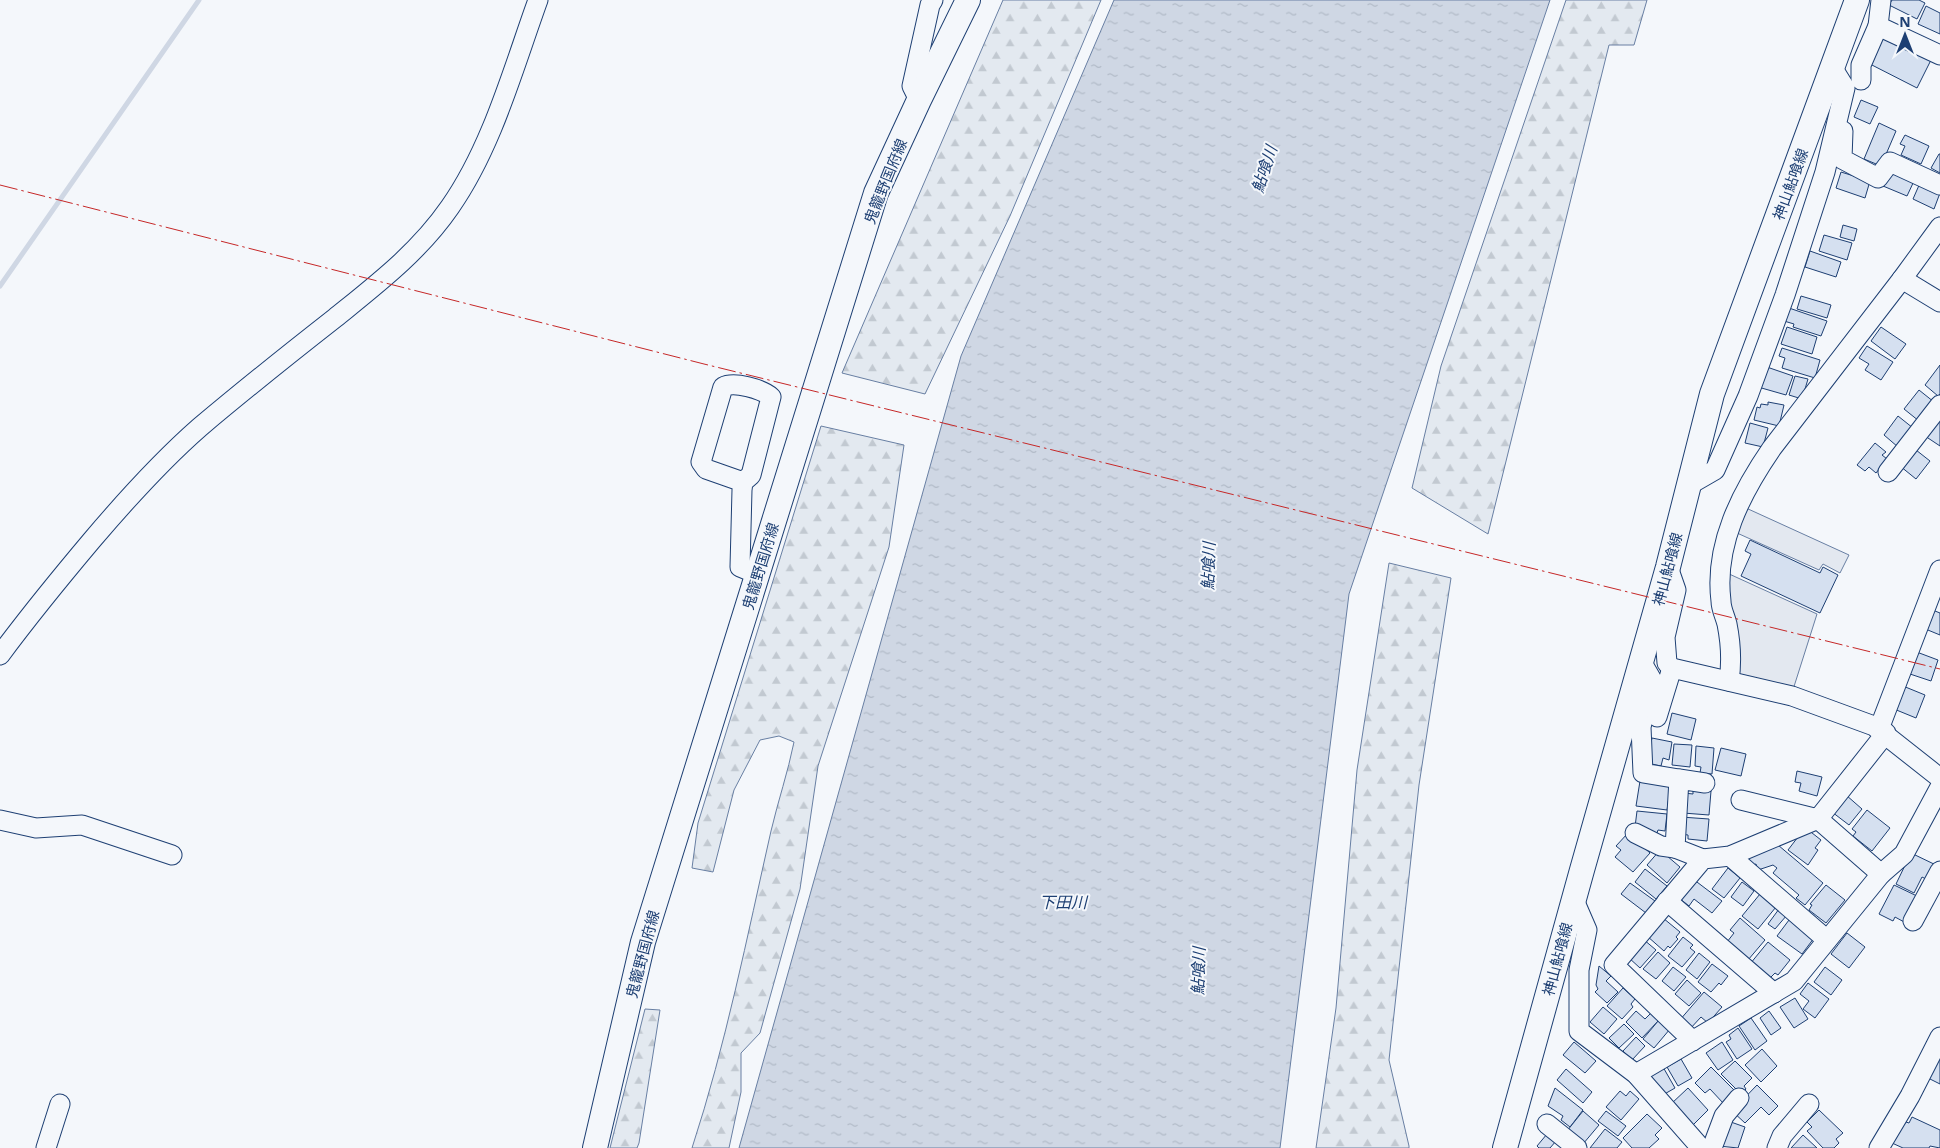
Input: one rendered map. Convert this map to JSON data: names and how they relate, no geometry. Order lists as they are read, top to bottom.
{
  "streets": {
    "main road": ["鬼籠野国府線", "神山鮎喰線"]
  },
  "water": ["鮎喰川", "下田川"],
  "north": "top"
}
